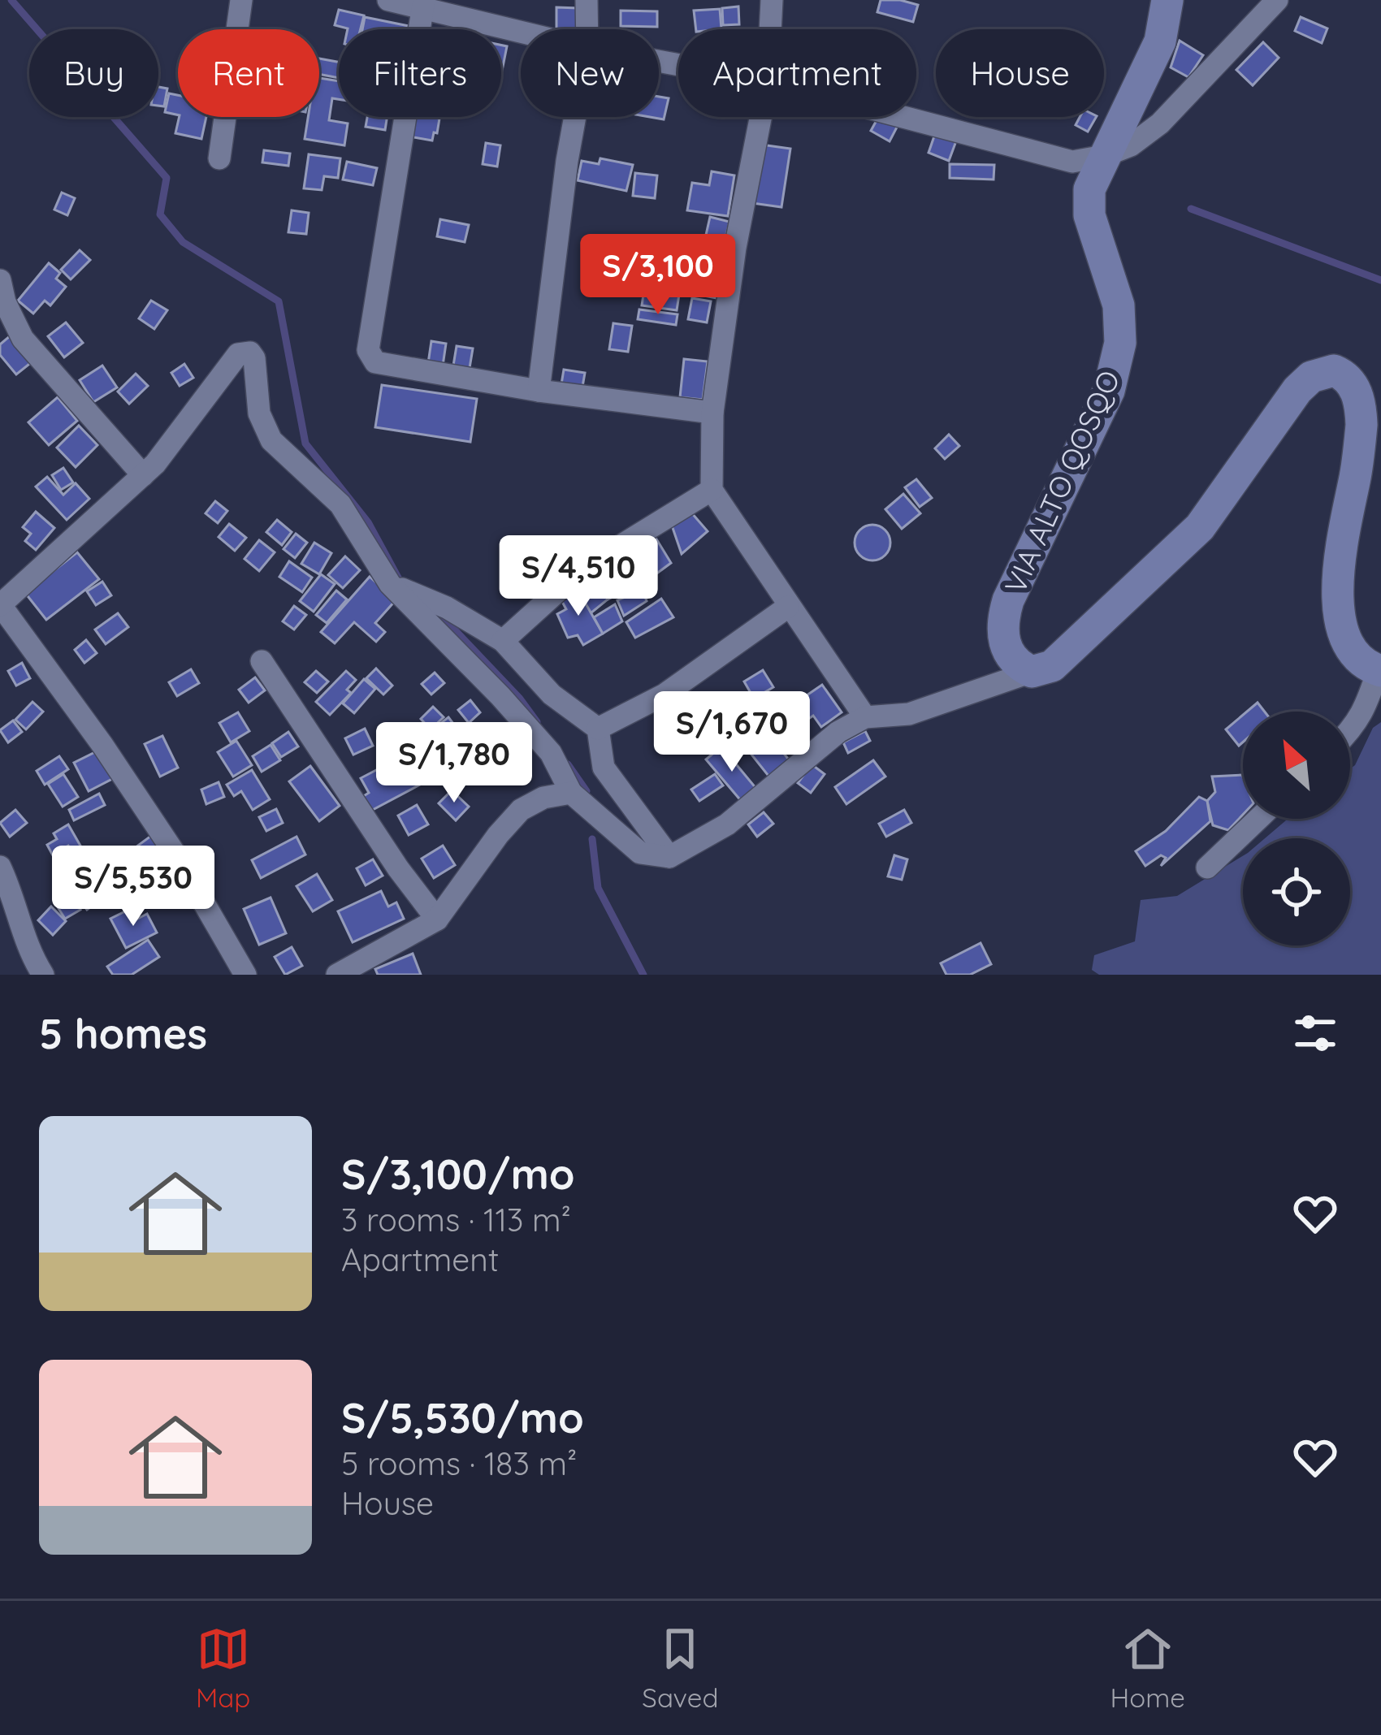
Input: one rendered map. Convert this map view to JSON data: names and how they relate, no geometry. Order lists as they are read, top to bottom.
{
  "streets": {
    "street": ["VIA ALTO QOSQO"]
  },
  "north": "top left",
  "page": {
    "chip": [
      "Buy",
      "Rent",
      "Filters",
      "New",
      "Apartment",
      "House"
    ],
    "price": [
      "S/3,100",
      "S/4,510",
      "S/1,670",
      "S/1,780",
      "S/5,530"
    ],
    "heading": "5 homes",
    "list": [
      {
        "name": "S/3,100/mo",
        "note": "3 rooms · 113 m² · Apartment"
      },
      {
        "name": "S/5,530/mo",
        "note": "5 rooms · 183 m² · House"
      }
    ],
    "tabs": ["Map", "Saved", "Home"]
  }
}
